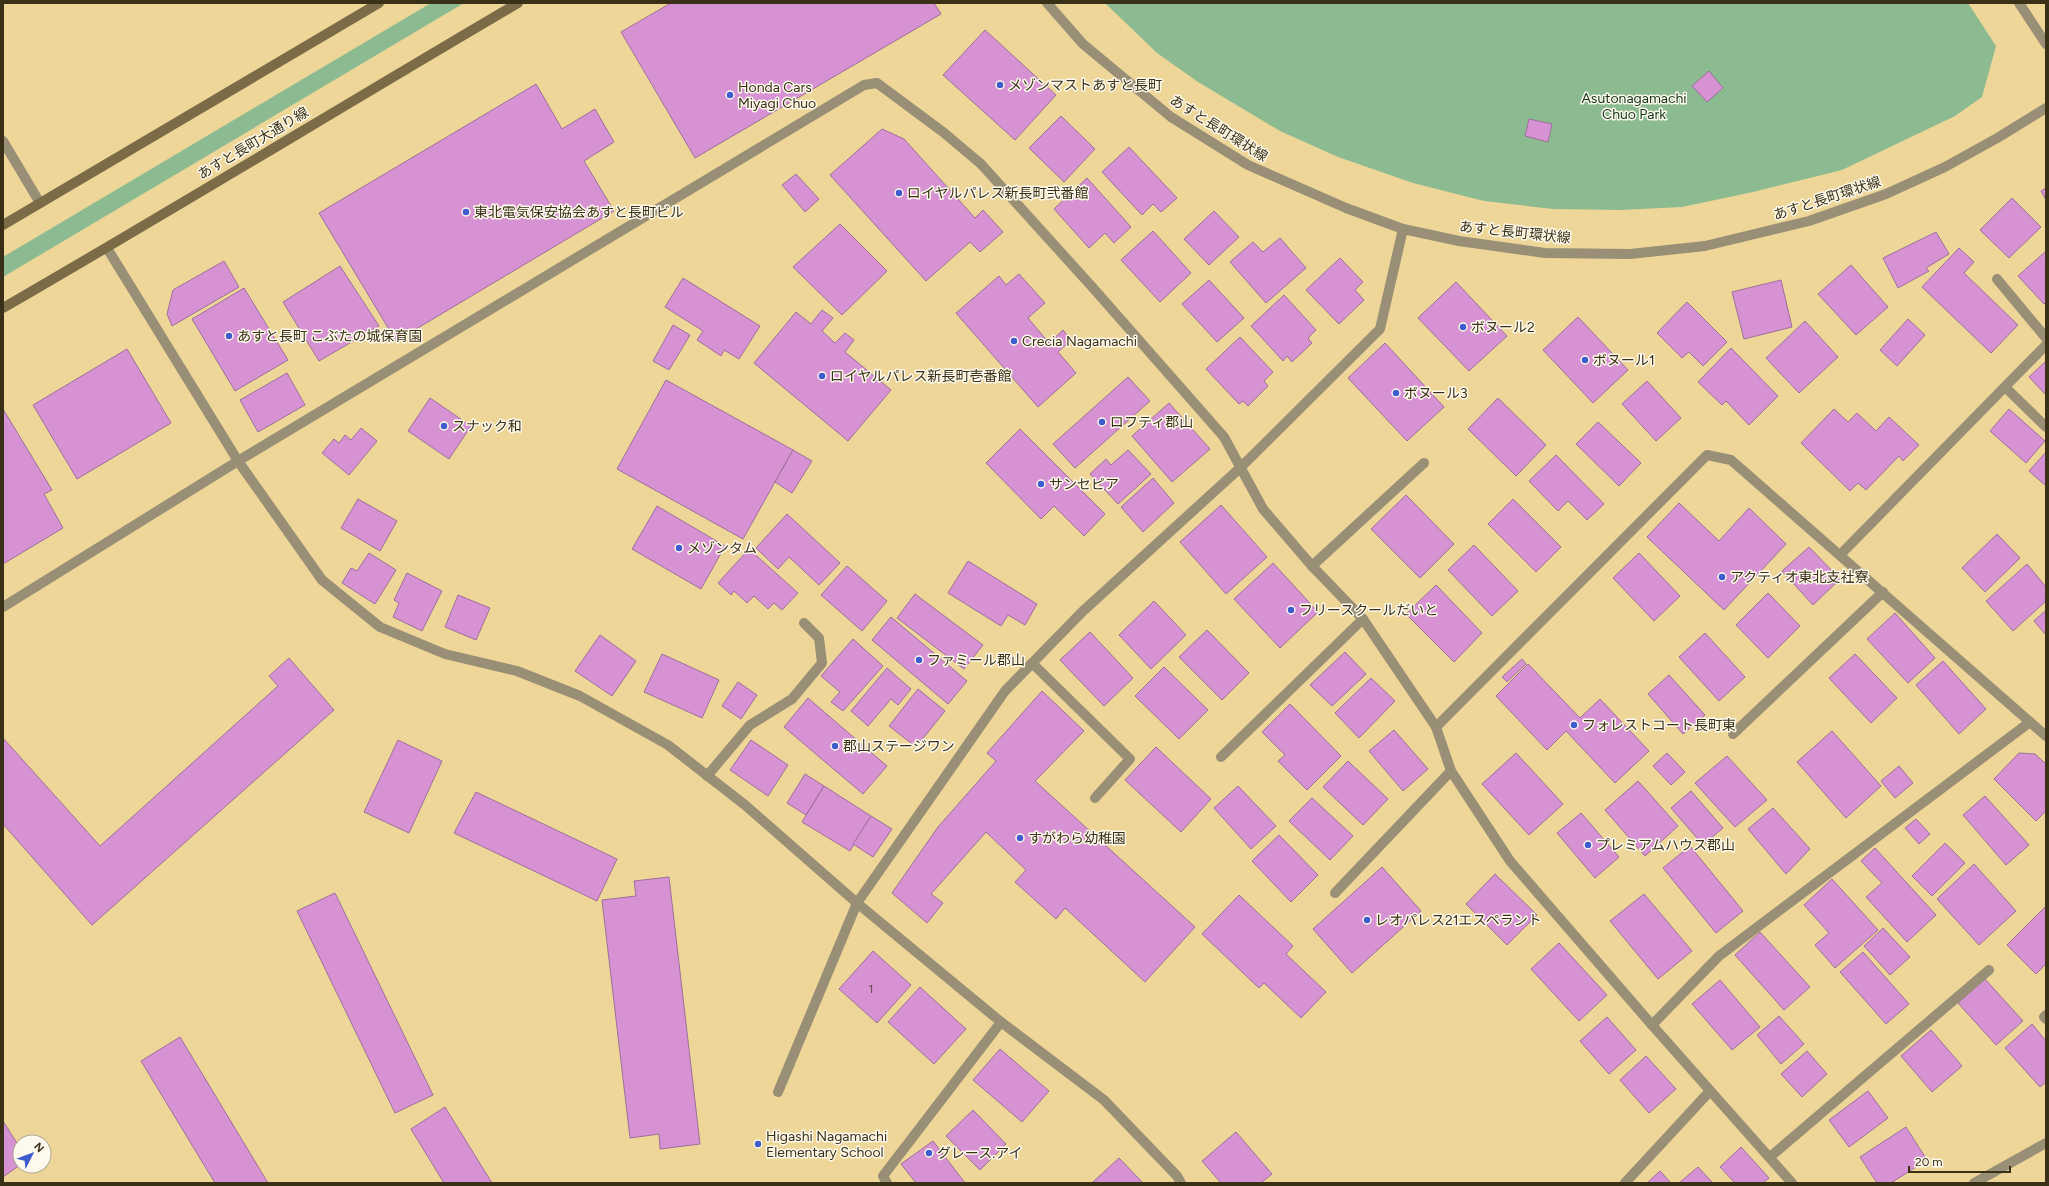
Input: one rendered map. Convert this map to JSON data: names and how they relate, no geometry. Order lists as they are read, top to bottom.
{
  "streets": {
    "main road": ["あすと長町大通り線"],
    "street": ["あすと長町環状線"]
  },
  "parks": ["Asutonagamachi Chuo Park"],
  "places": [
    "メゾンマストあすと長町",
    "Honda Cars Miyagi Chuo",
    "ロイヤルパレス新長町弐番館",
    "東北電気保安協会あすと長町ビル",
    "ボヌール2",
    "あすと長町 こぶたの城保育園",
    "Crecia Nagamachi",
    "ボヌール1",
    "ロイヤルパレス新長町壱番館",
    "ボヌール3",
    "ロフティ郡山",
    "スナック和",
    "サンセピア",
    "メゾンタム",
    "アクティオ東北支社寮",
    "フリースクールだいと",
    "ファミール郡山",
    "フォレストコート長町東",
    "郡山ステージワン",
    "すがわら幼稚園",
    "プレミアムハウス郡山",
    "レオパレス21エスペラント",
    "Higashi Nagamachi Elementary School",
    "グレース.アイ"
  ],
  "house_numbers": ["1"],
  "scale_bar": "20 m",
  "north": "top right"
}
